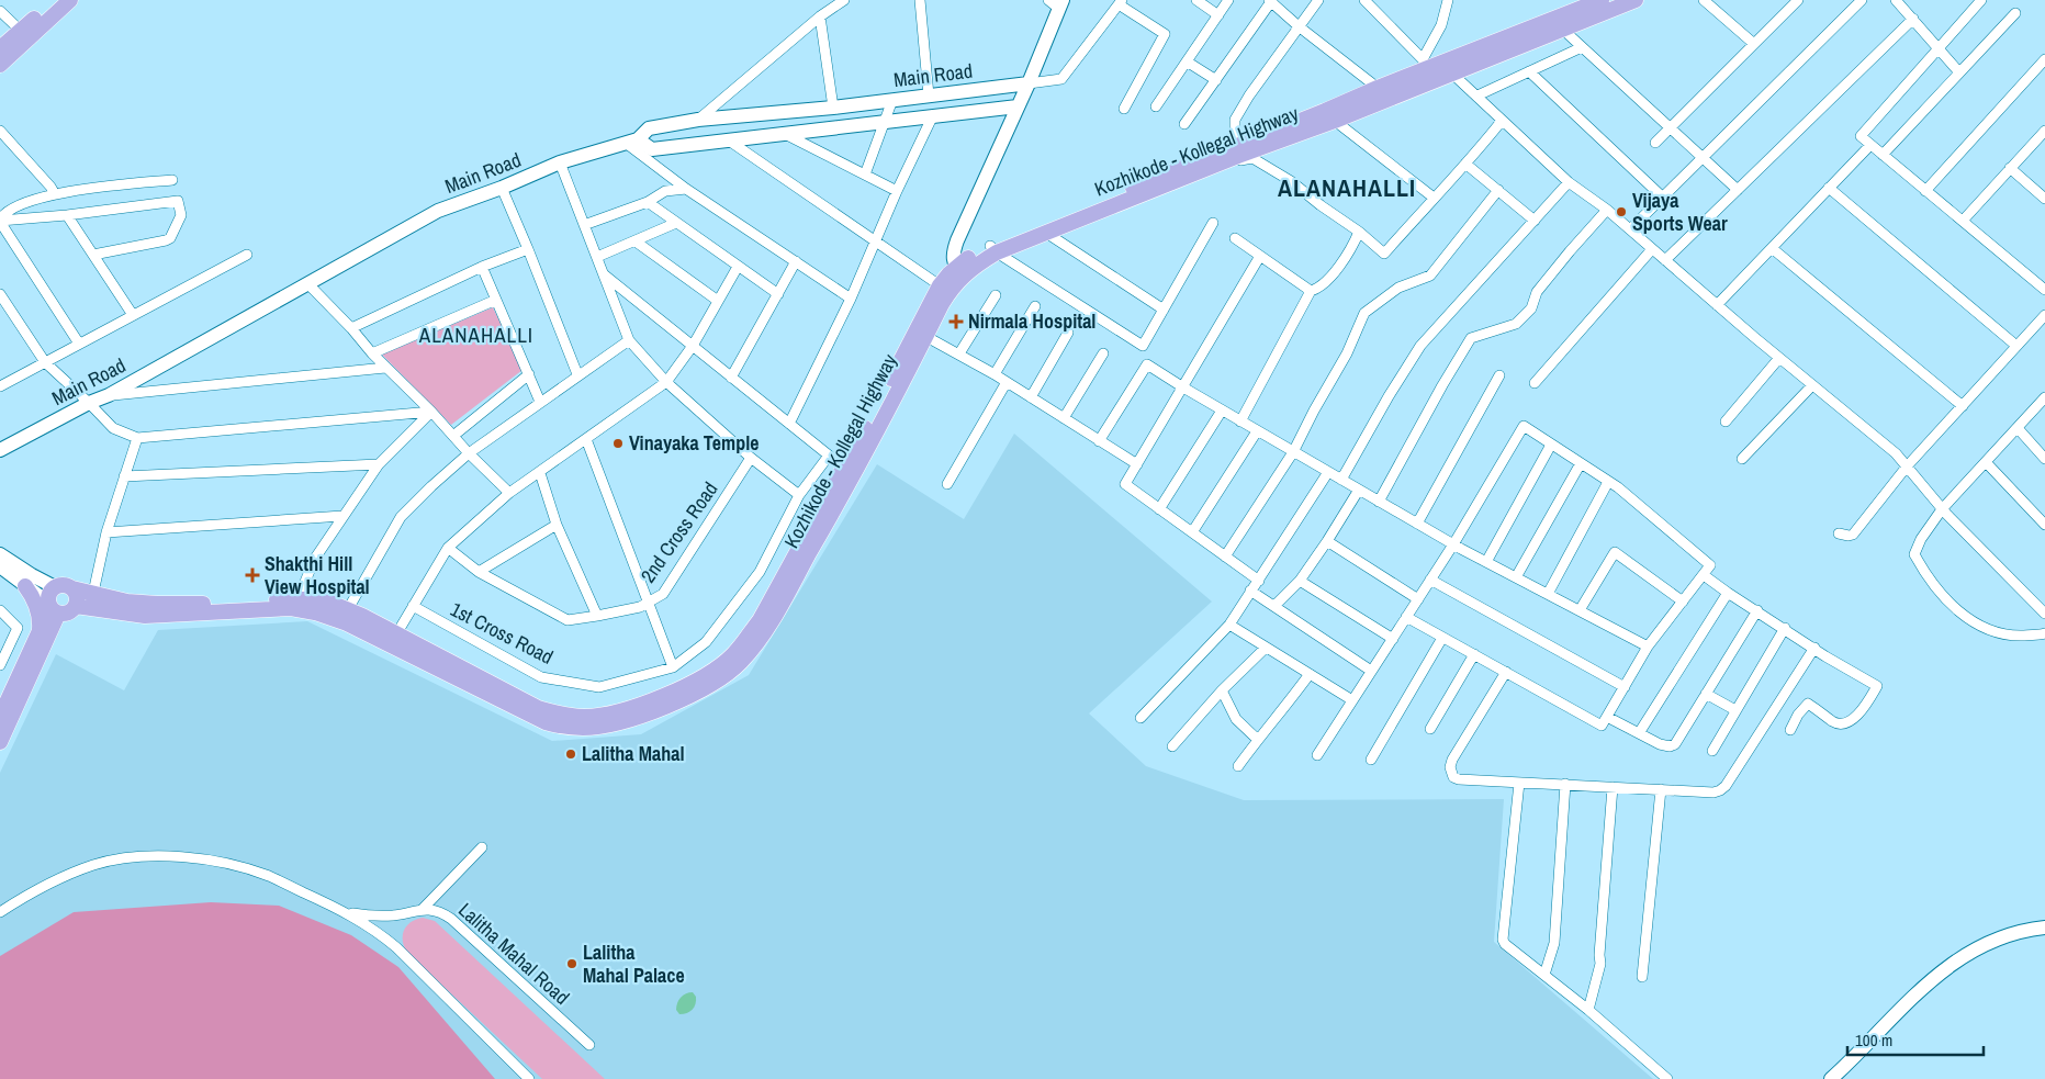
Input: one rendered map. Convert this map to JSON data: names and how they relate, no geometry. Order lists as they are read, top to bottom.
{
  "streets": {
    "main road": ["Kozhikode - Kollegal Highway"],
    "street": [
      "Main Road",
      "2nd Cross Road",
      "1st Cross Road",
      "Lalitha Mahal Road"
    ]
  },
  "districts": ["ALANAHALLI", "ALANAHALLI"],
  "places": {
    "other": [
      "Vijaya Sports Wear",
      "Vinayaka Temple",
      "Lalitha Mahal",
      "Lalitha Mahal Palace"
    ],
    "health": ["Nirmala Hospital", "Shakthi Hill View Hospital"]
  },
  "scale_bar": "100 m"
}
